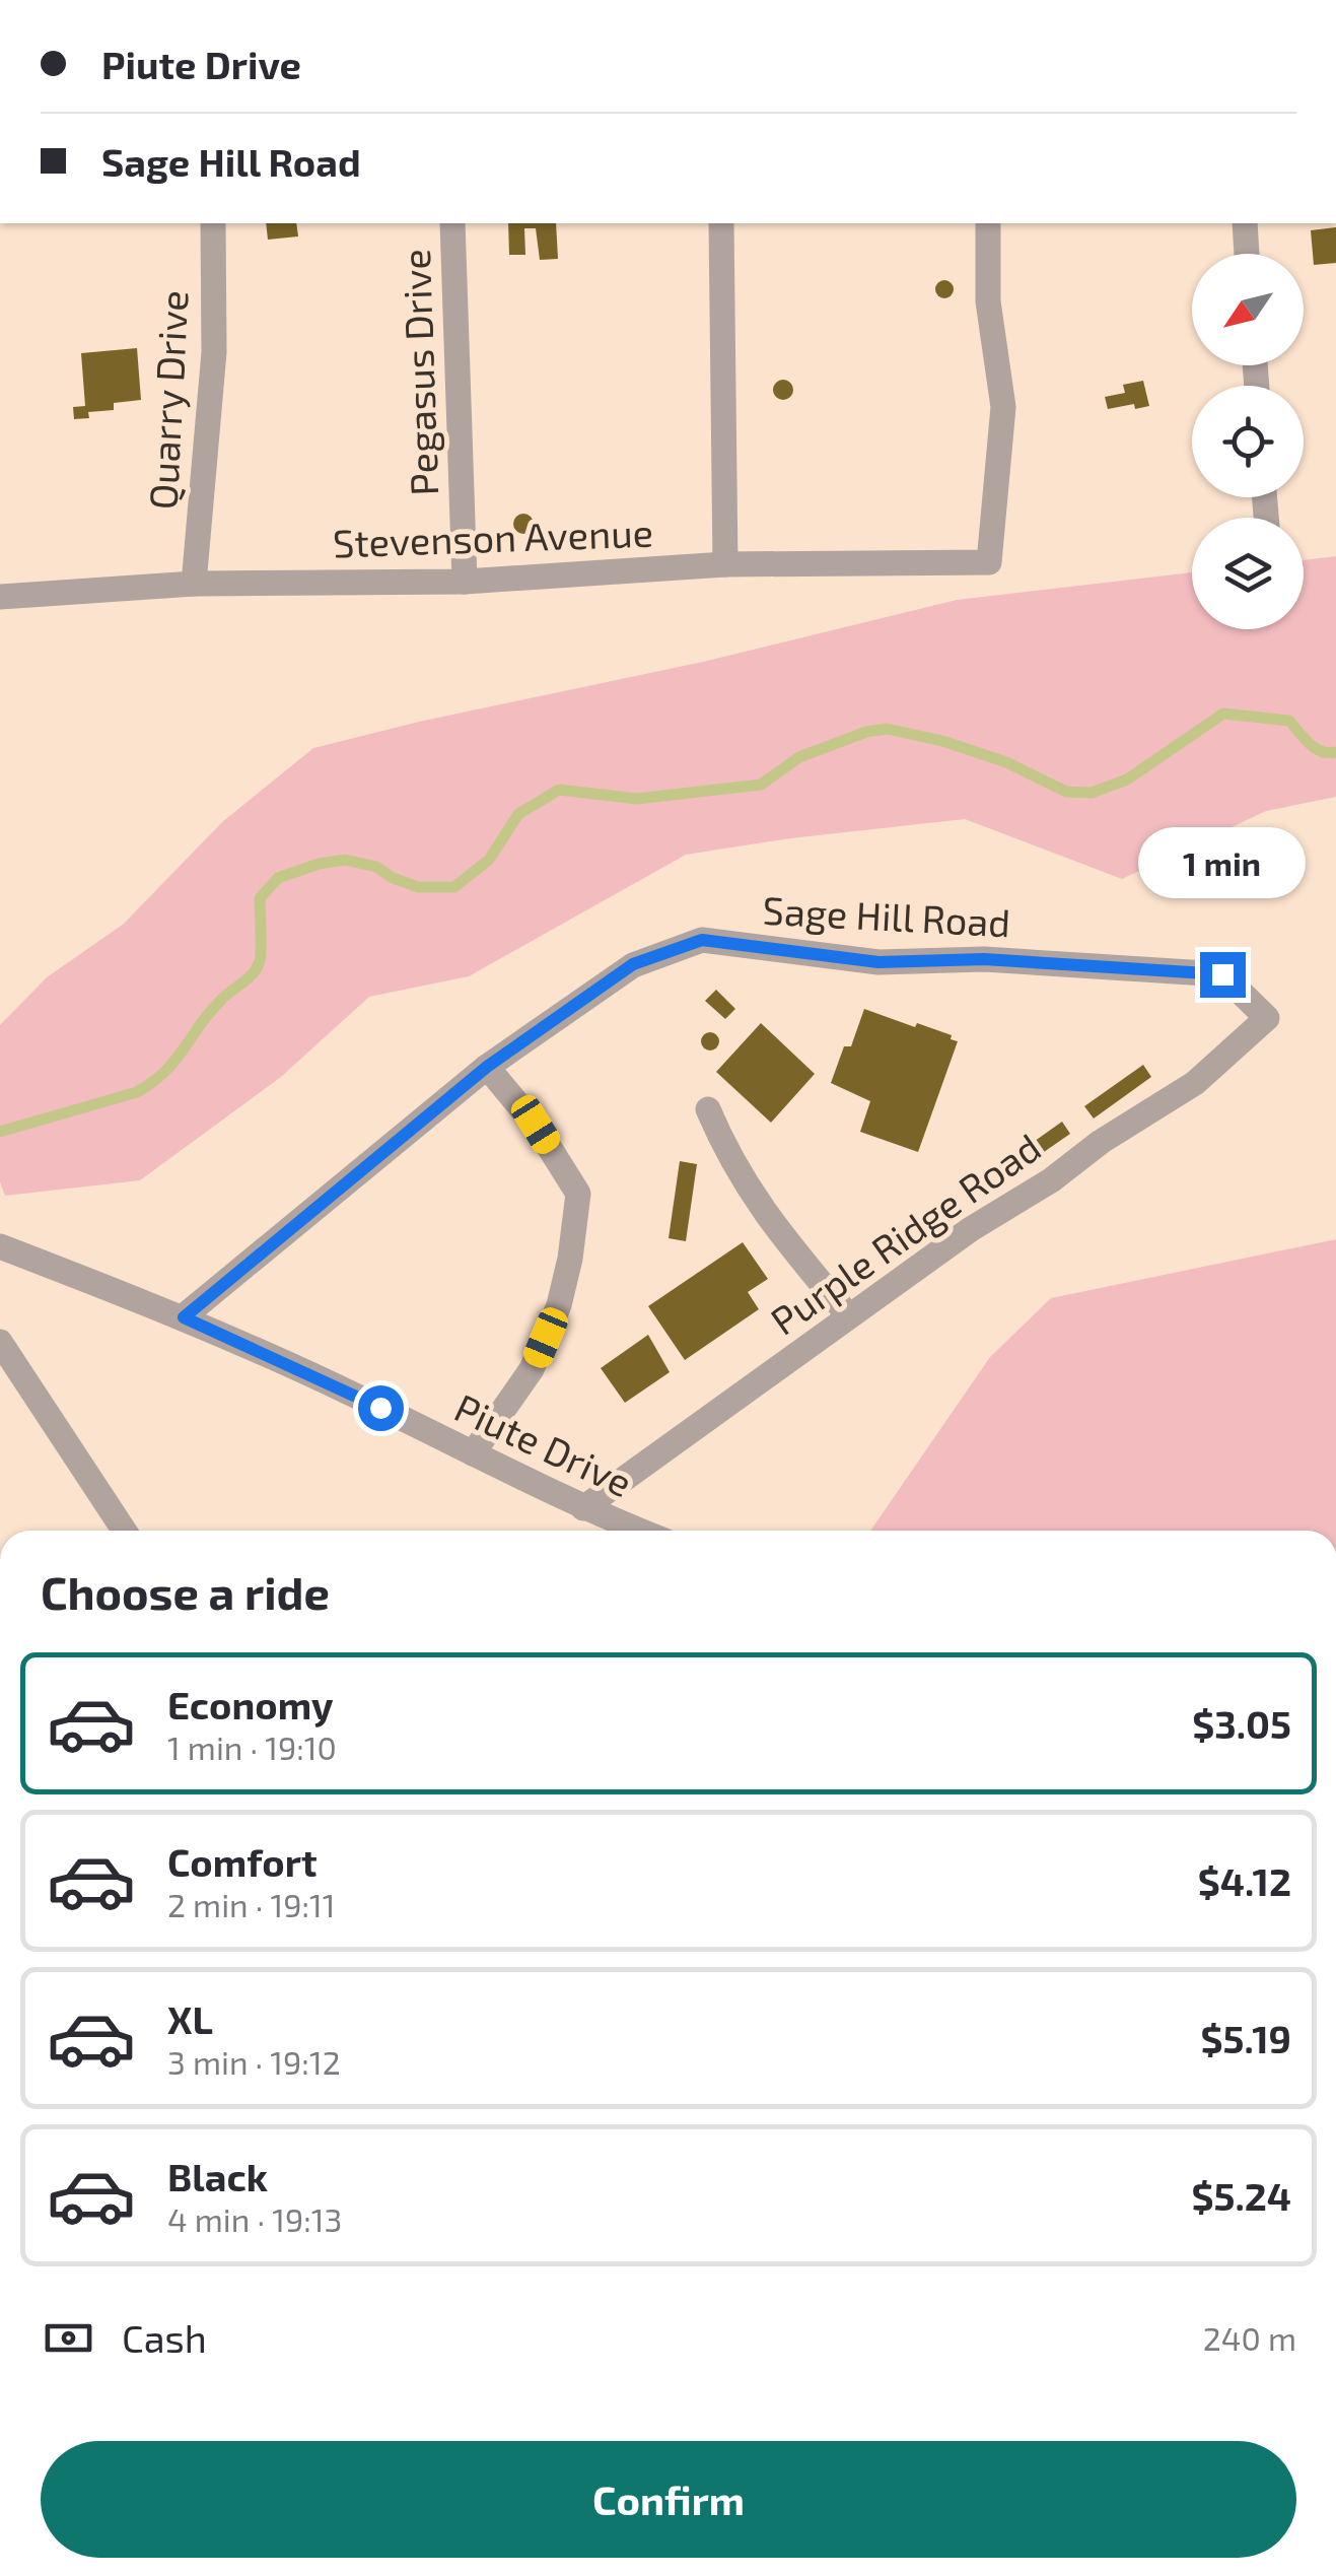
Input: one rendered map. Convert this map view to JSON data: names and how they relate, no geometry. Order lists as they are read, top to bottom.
{
  "streets": {
    "street": [
      "Pegasus Drive",
      "Quarry Drive",
      "Stevenson Avenue",
      "Sage Hill Road",
      "Purple Ridge Road",
      "Piute Drive"
    ]
  },
  "crossings": [
    ["Pegasus Drive", "Stevenson Avenue"],
    ["Quarry Drive", "Stevenson Avenue"],
    ["Sage Hill Road", "Purple Ridge Road"],
    ["Sage Hill Road", "Piute Drive"],
    ["Purple Ridge Road", "Piute Drive"]
  ],
  "north": "bottom left",
  "page": {
    "banner": ["Piute Drive", "Sage Hill Road"],
    "bubble": "1 min",
    "heading": "Choose a ride",
    "list": [
      {
        "name": "Economy",
        "note": "1 min · 19:10",
        "value": "$3.05"
      },
      {
        "name": "Comfort",
        "note": "2 min · 19:11",
        "value": "$4.12"
      },
      {
        "name": "XL",
        "note": "3 min · 19:12",
        "value": "$5.19"
      },
      {
        "name": "Black",
        "note": "4 min · 19:13",
        "value": "$5.24"
      }
    ],
    "pay": ["Cash", "240 m"],
    "buttons": "Confirm"
  }
}
